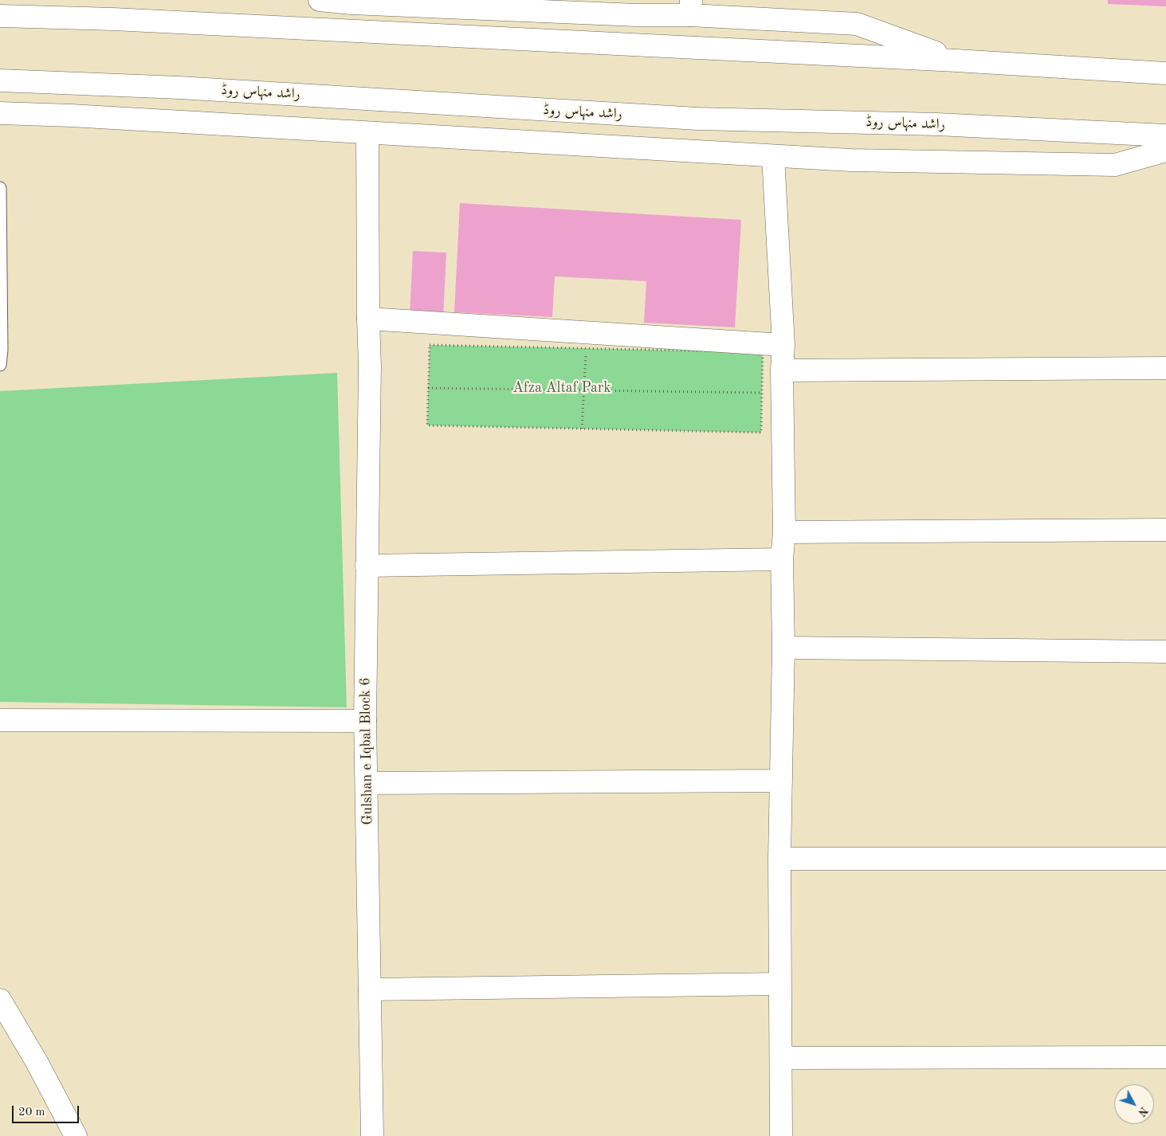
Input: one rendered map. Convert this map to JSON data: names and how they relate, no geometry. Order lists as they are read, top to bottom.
{
  "streets": {
    "street": ["راشد منہاس روڈ", "Gulshan e Iqbal Block 6"]
  },
  "parks": ["Afza Altaf Park"],
  "scale_bar": "20 m",
  "north": "bottom right"
}
